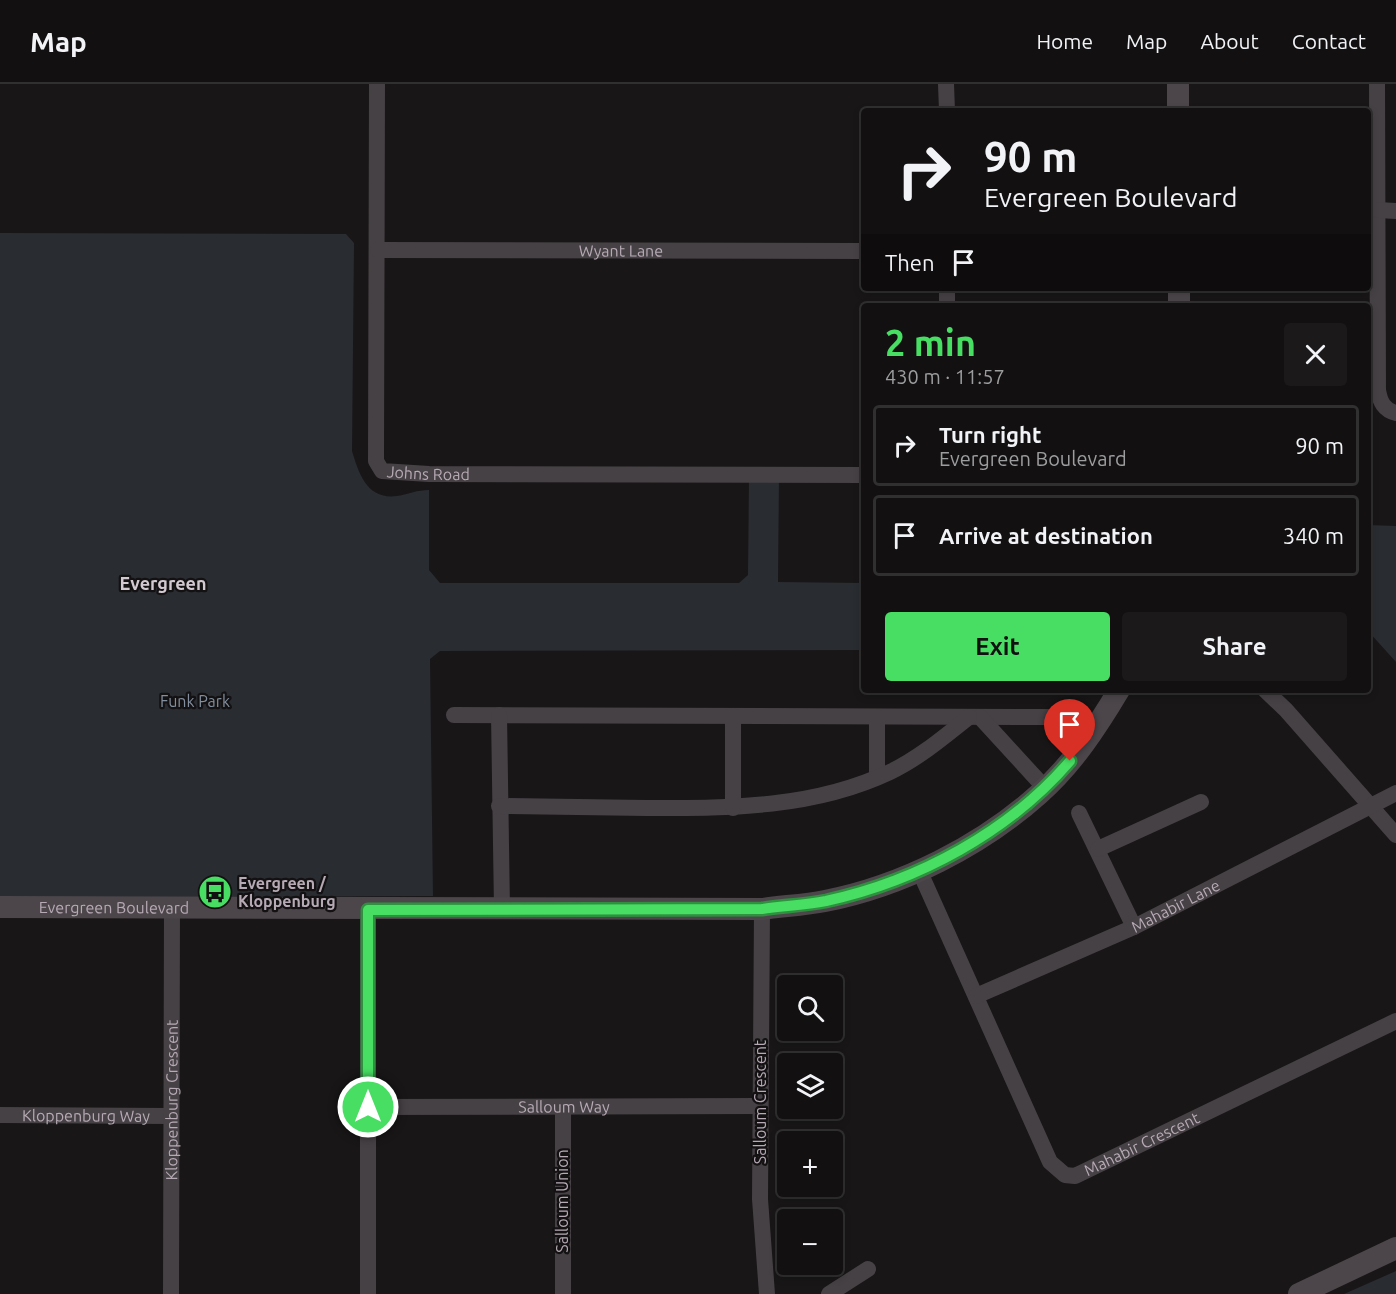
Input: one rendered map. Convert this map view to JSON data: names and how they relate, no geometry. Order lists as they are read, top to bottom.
{
  "streets": {
    "street": [
      "Wyant Lane",
      "Johns Road",
      "Mahabir Lane",
      "Evergreen Boulevard",
      "Kloppenburg Crescent",
      "Salloum Crescent",
      "Salloum Way",
      "Kloppenburg Way",
      "Mahabir Crescent",
      "Salloum Union"
    ]
  },
  "crossings": [
    ["Wyant Lane", "Johns Road"],
    ["Mahabir Lane", "Mahabir Crescent"],
    ["Evergreen Boulevard", "Kloppenburg Crescent"],
    ["Evergreen Boulevard", "Salloum Crescent"],
    ["Evergreen Boulevard", "Mahabir Crescent"],
    ["Kloppenburg Crescent", "Kloppenburg Way"],
    ["Salloum Crescent", "Salloum Way"],
    ["Salloum Way", "Salloum Union"]
  ],
  "districts": ["Evergreen"],
  "parks": ["Funk Park"],
  "places": {
    "bus stop": ["Evergreen / Kloppenburg"]
  },
  "page": {
    "header": "Map",
    "nav": [
      "Home",
      "Map",
      "About",
      "Contact"
    ],
    "turn": ["90 m", "Evergreen Boulevard"],
    "then": "Then",
    "heading": ["2 min", "430 m · 11:57"],
    "list": [
      {
        "name": "Turn right",
        "note": "Evergreen Boulevard",
        "value": "90 m"
      },
      {
        "name": "Arrive at destination",
        "value": "340 m"
      }
    ],
    "buttons": ["Exit", "Share"],
    "map_buttons": ["+", "−"]
  }
}
